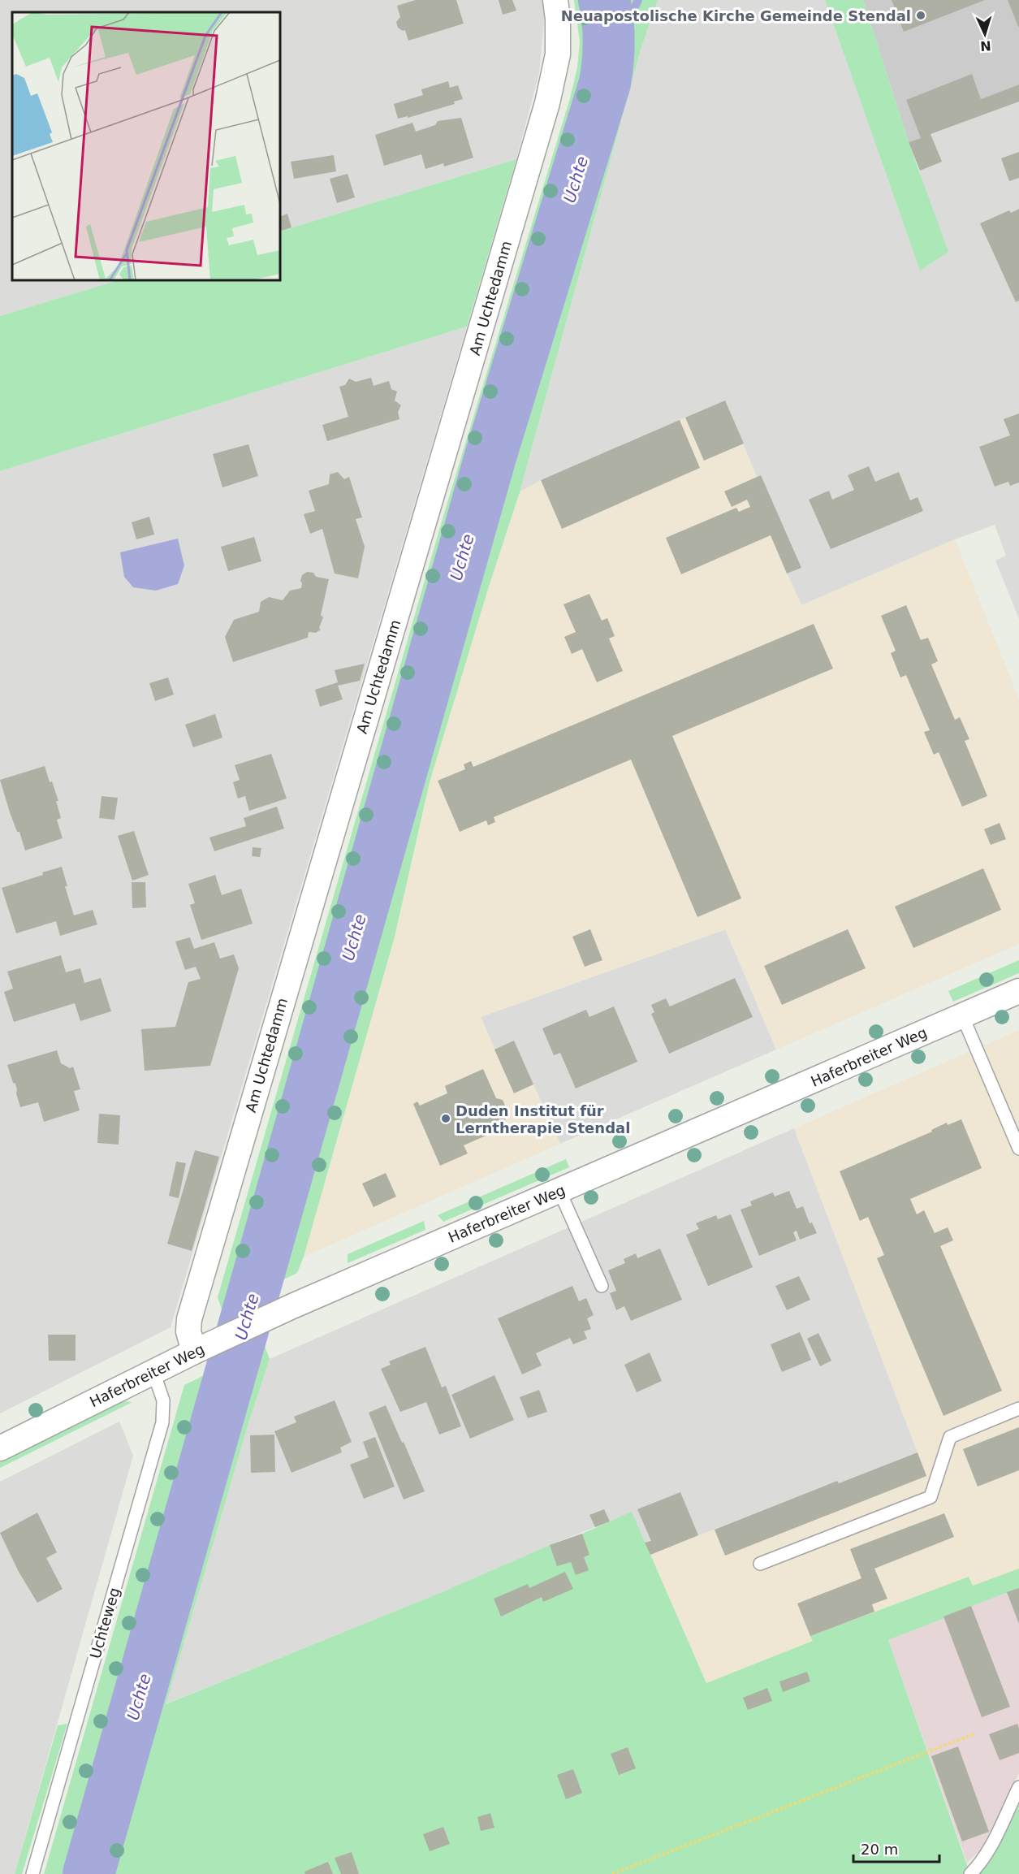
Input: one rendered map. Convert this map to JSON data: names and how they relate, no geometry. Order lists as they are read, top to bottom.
{
  "streets": {
    "street": ["Am Uchtedamm", "Haferbreiter Weg"],
    "lane": ["Uchteweg"]
  },
  "crossings": [
    ["Am Uchtedamm", "Haferbreiter Weg"],
    ["Haferbreiter Weg", "Uchteweg"]
  ],
  "water": ["Uchte"],
  "places": ["Neuapostolische Kirche Gemeinde Stendal", "Duden Institut für Lerntherapie Stendal"],
  "scale_bar": "20 m",
  "north": "bottom"
}
